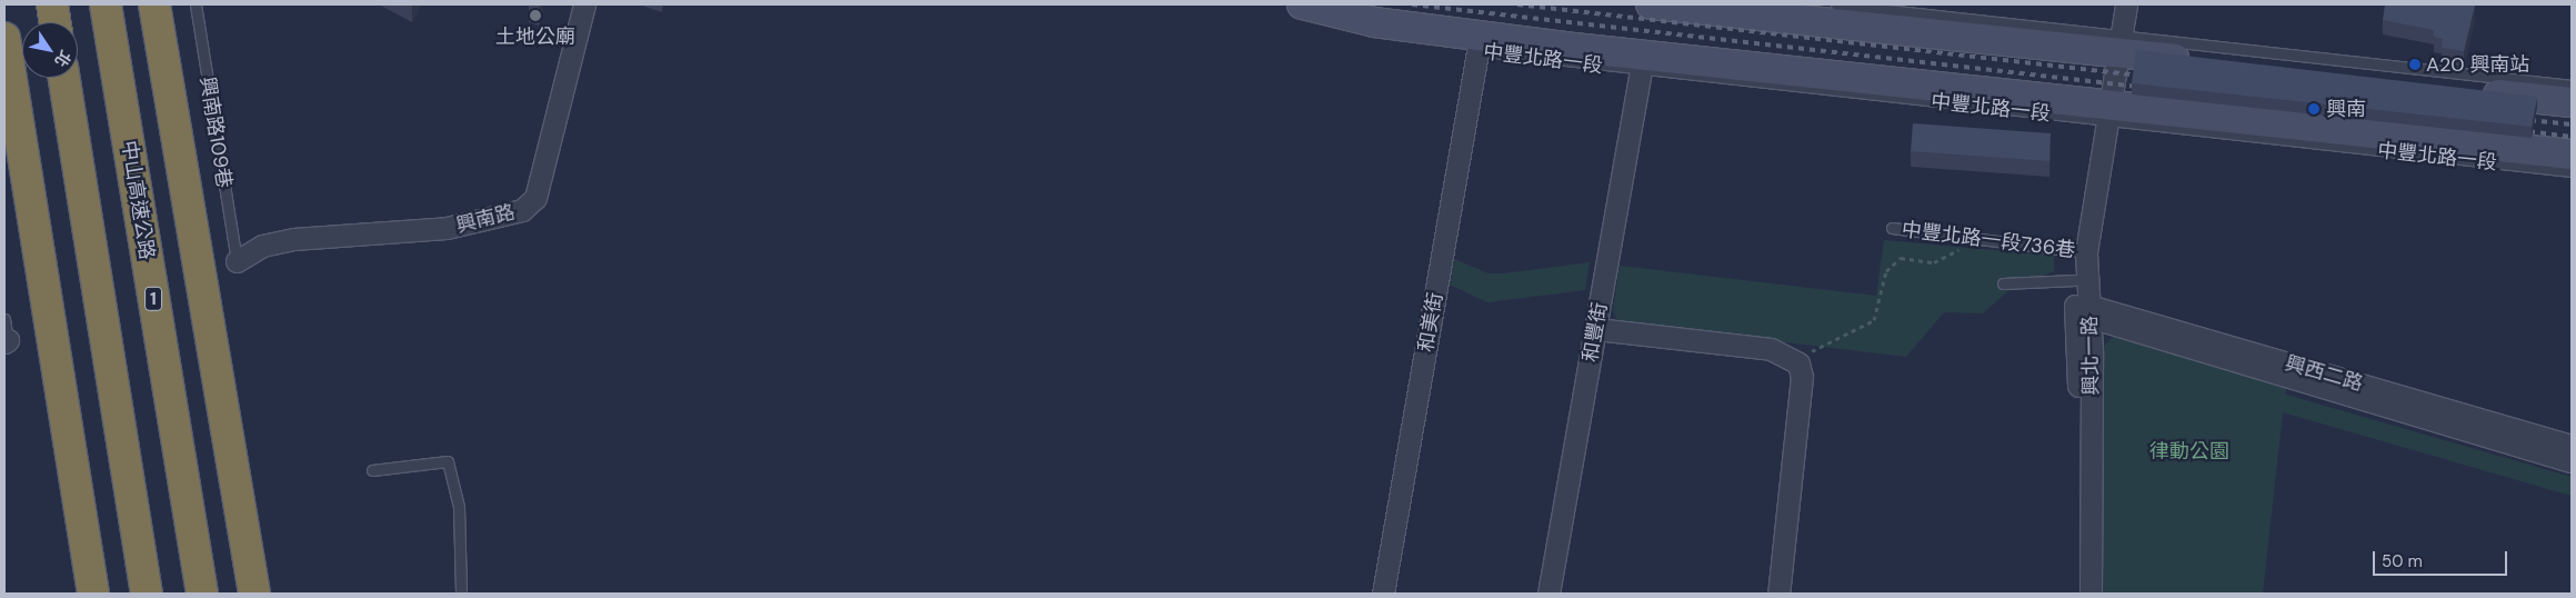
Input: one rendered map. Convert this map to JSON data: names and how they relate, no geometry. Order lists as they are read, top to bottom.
{
  "streets": {
    "highway": ["中山高速公路", "1"],
    "main road": ["中豐北路一段"],
    "street": [
      "興南路",
      "和美街",
      "和豐街",
      "興北一路",
      "興西二路"
    ],
    "lane": ["興南路109巷", "中豐北路一段736巷"]
  },
  "crossings": [
    ["中豐北路一段", "和美街"],
    ["中豐北路一段", "和豐街"],
    ["中豐北路一段", "興北一路"],
    ["興南路109巷", "興南路"],
    ["中豐北路一段736巷", "興北一路"],
    ["興北一路", "興西二路"]
  ],
  "parks": ["律動公園"],
  "places": ["土地公廟", "A20 興南站", "興南"],
  "scale_bar": "50 m",
  "north": "bottom right"
}
